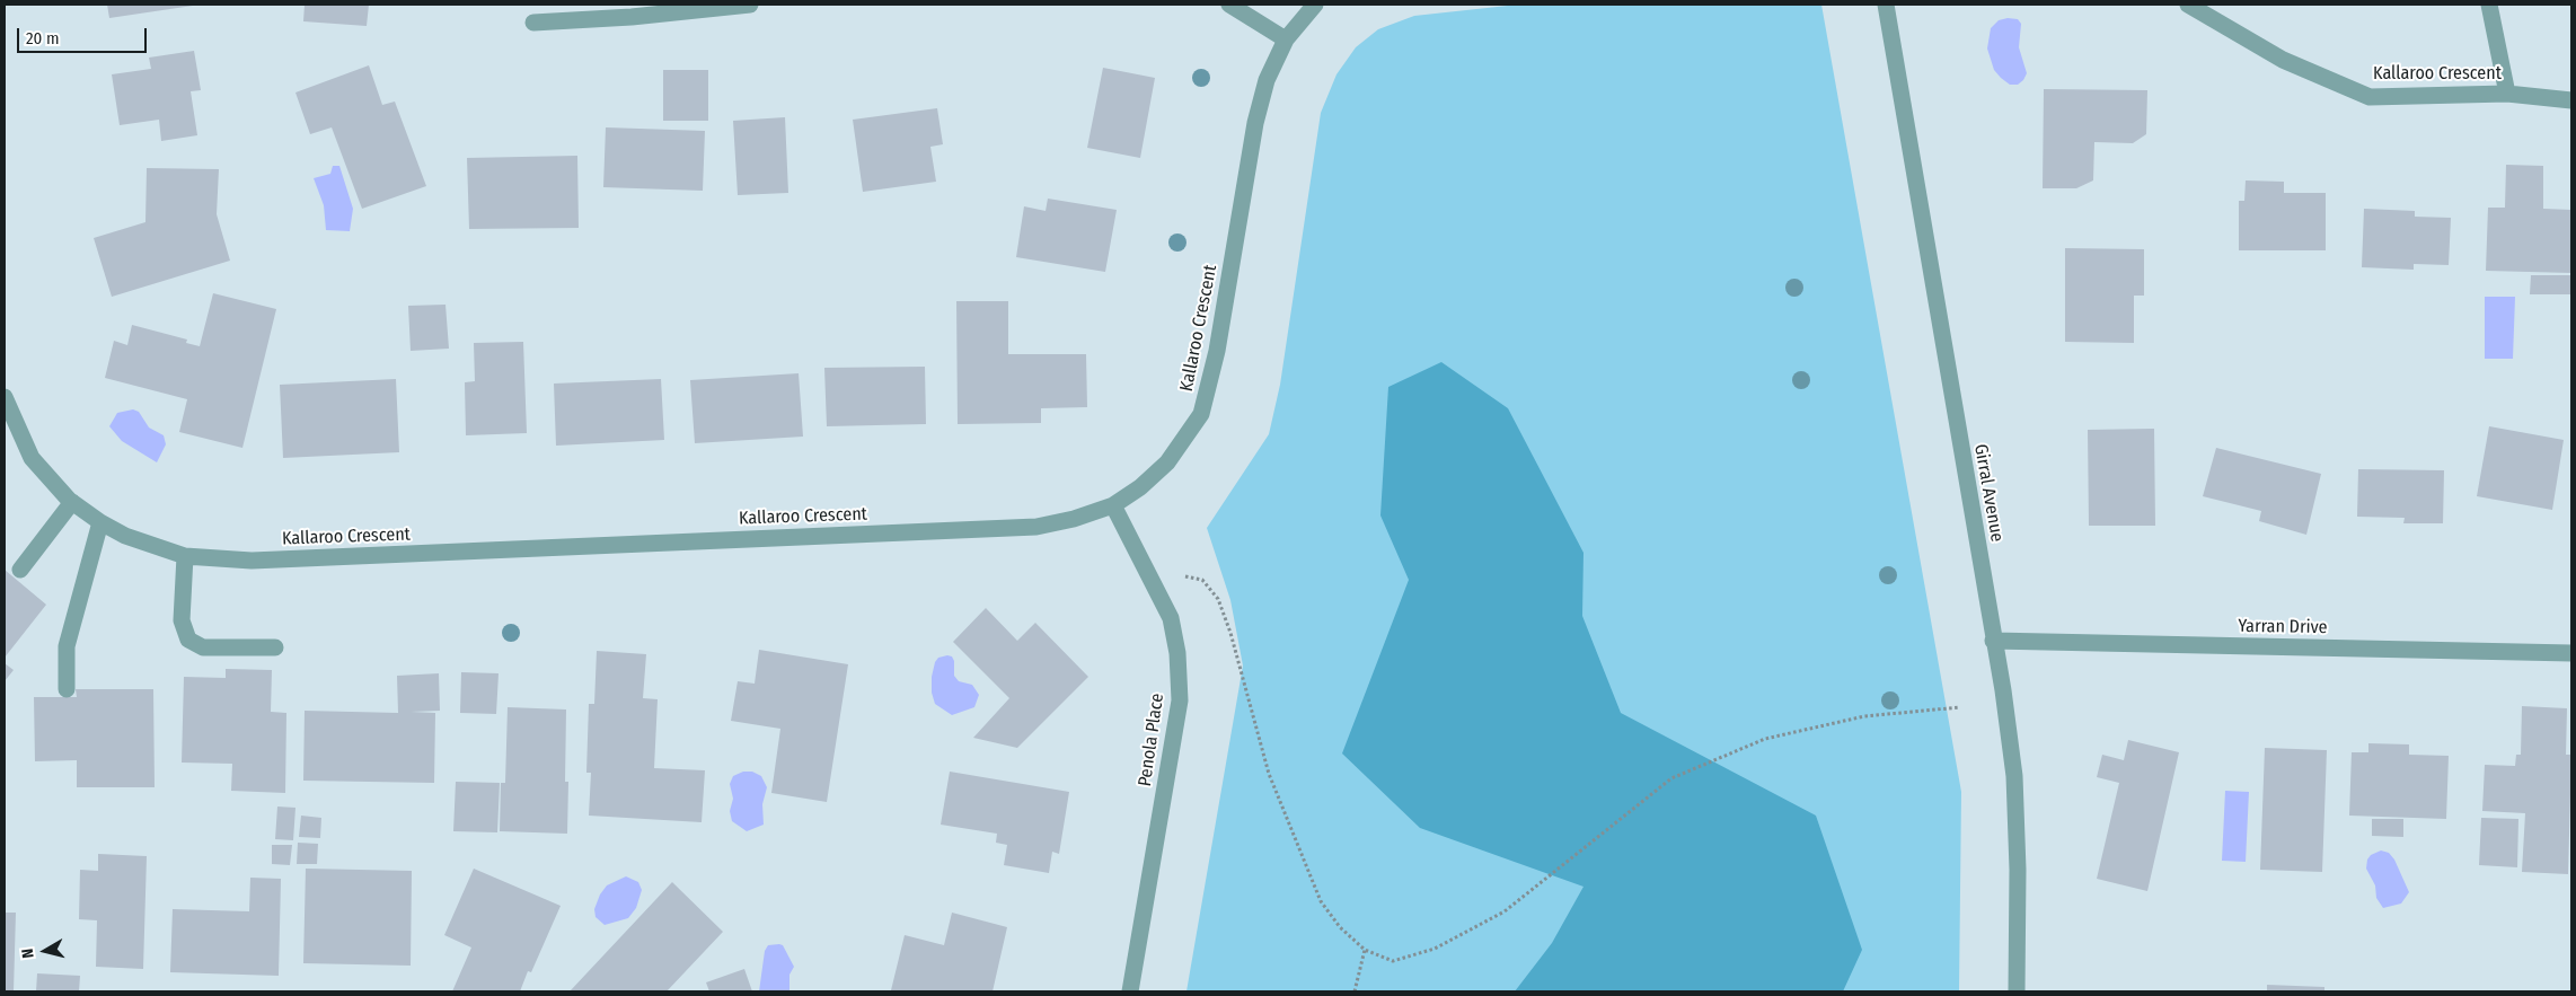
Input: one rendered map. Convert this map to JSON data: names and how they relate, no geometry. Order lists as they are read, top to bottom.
{
  "streets": {
    "street": [
      "Kallaroo Crescent",
      "Girral Avenue",
      "Yarran Drive",
      "Penola Place"
    ]
  },
  "crossings": [
    ["Kallaroo Crescent", "Penola Place"],
    ["Girral Avenue", "Yarran Drive"]
  ],
  "scale_bar": "20 m",
  "north": "left"
}
